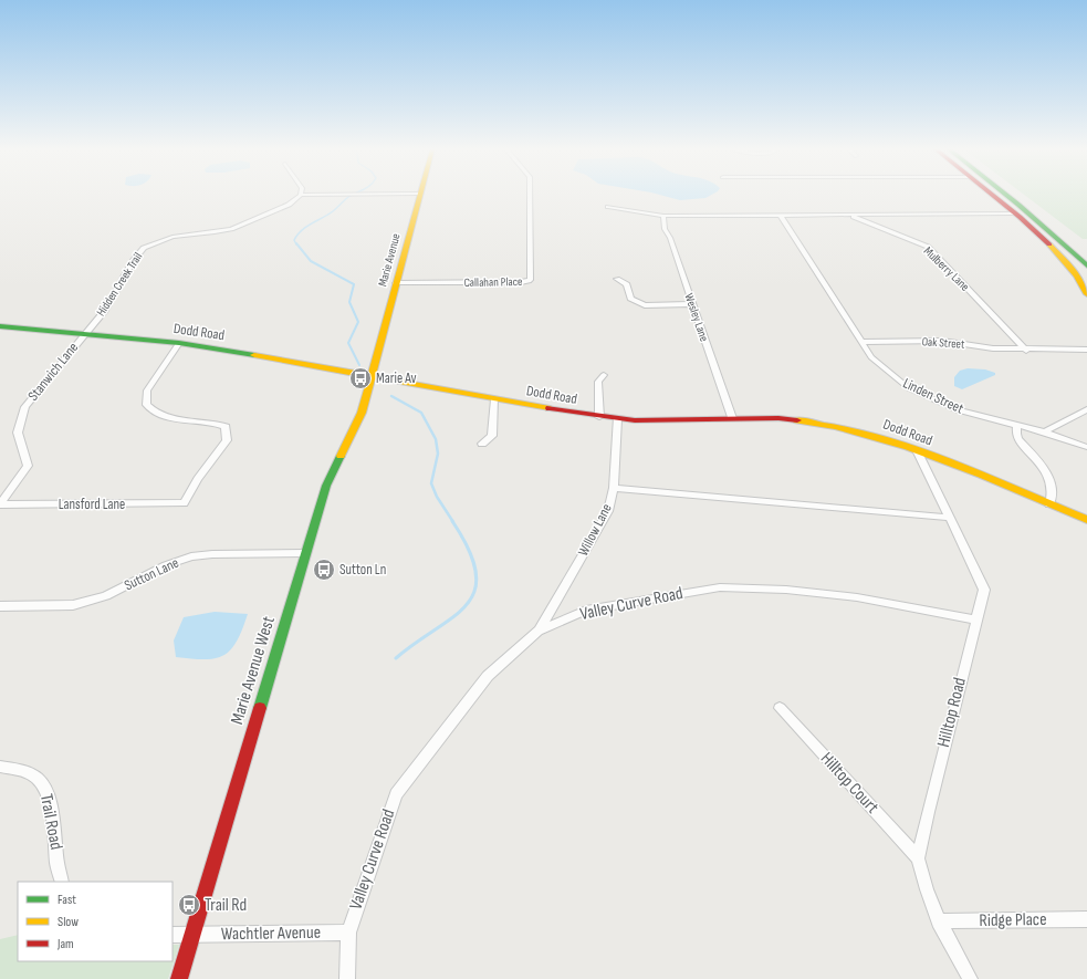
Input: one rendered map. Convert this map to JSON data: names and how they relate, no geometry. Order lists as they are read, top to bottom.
{
  "streets": {
    "main road": ["Marie Avenue", "Dodd Road", "Marie Avenue West"],
    "street": [
      "Mulberry Lane",
      "Callahan Place",
      "Hidden Creek Trail",
      "Wesley Lane",
      "Oak Street",
      "Stanwich Lane",
      "Linden Street",
      "Lansford Lane",
      "Willow Lane",
      "Sutton Lane",
      "Valley Curve Road",
      "Hilltop Road",
      "Hilltop Court",
      "Trail Road",
      "Ridge Place",
      "Wachtler Avenue"
    ]
  },
  "crossings": [
    ["Marie Avenue", "Callahan Place"],
    ["Marie Avenue", "Dodd Road"],
    ["Marie Avenue", "Marie Avenue West"],
    ["Mulberry Lane", "Oak Street"],
    ["Hidden Creek Trail", "Dodd Road"],
    ["Hidden Creek Trail", "Stanwich Lane"],
    ["Wesley Lane", "Dodd Road"],
    ["Dodd Road", "Stanwich Lane"],
    ["Dodd Road", "Lansford Lane"],
    ["Dodd Road", "Willow Lane"],
    ["Dodd Road", "Marie Avenue West"],
    ["Dodd Road", "Hilltop Road"],
    ["Oak Street", "Linden Street"],
    ["Stanwich Lane", "Lansford Lane"],
    ["Willow Lane", "Valley Curve Road"],
    ["Sutton Lane", "Marie Avenue West"],
    ["Valley Curve Road", "Hilltop Road"],
    ["Valley Curve Road", "Wachtler Avenue"],
    ["Marie Avenue West", "Wachtler Avenue"],
    ["Hilltop Road", "Hilltop Court"],
    ["Hilltop Road", "Ridge Place"]
  ],
  "places": {
    "bus stop": ["Marie Av", "Sutton Ln", "Trail Rd"]
  },
  "legend": ["Fast", "Slow", "Jam"]
}
